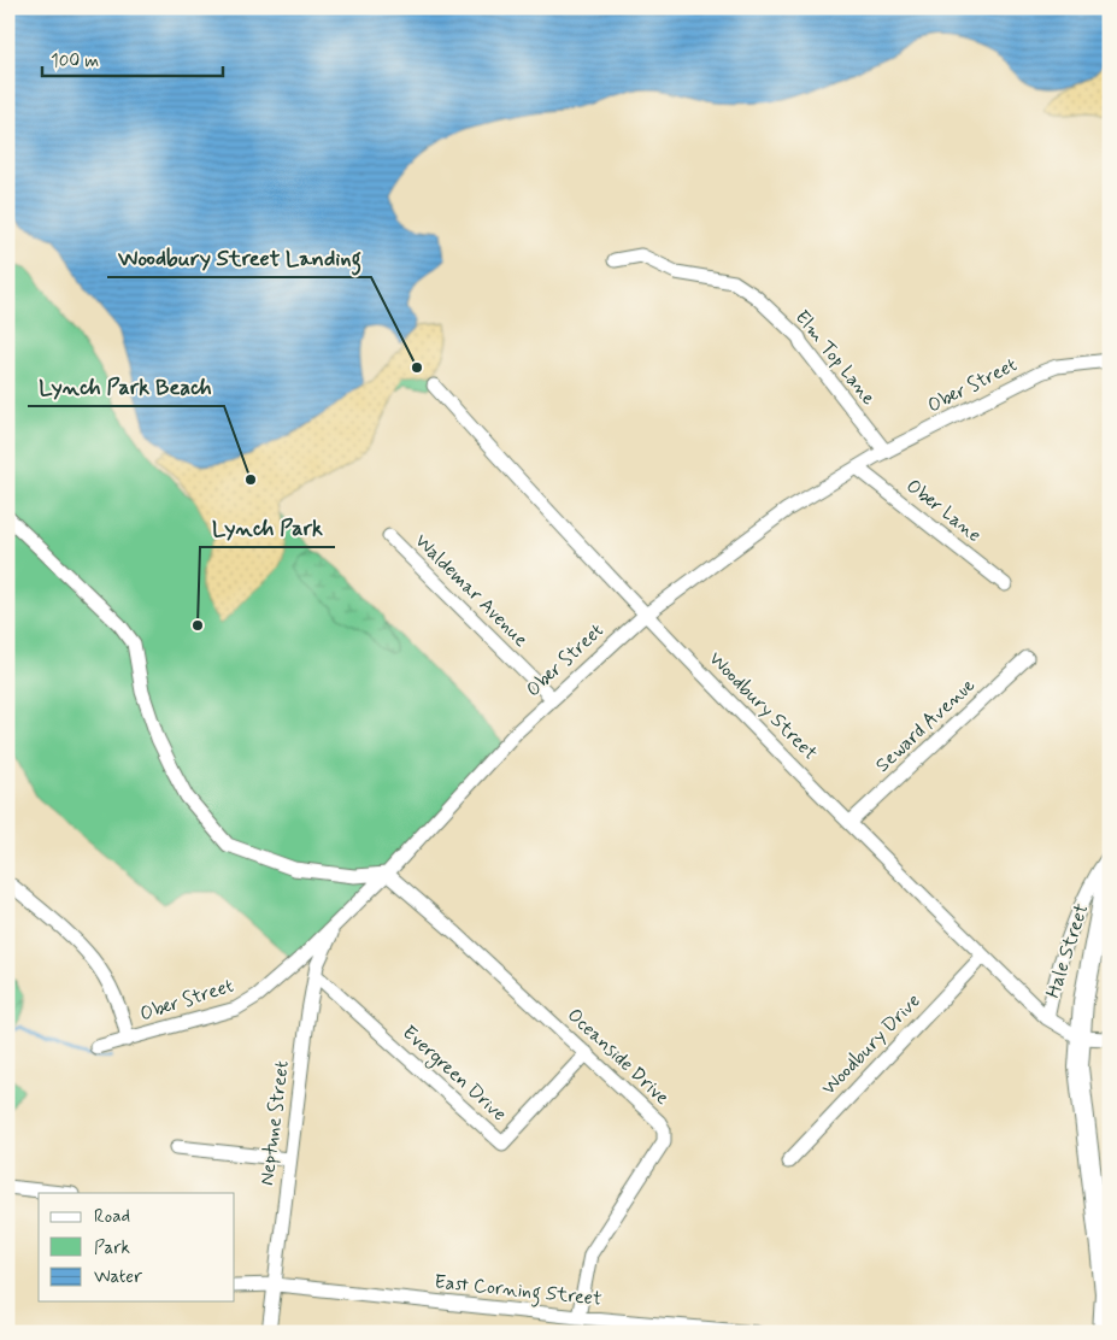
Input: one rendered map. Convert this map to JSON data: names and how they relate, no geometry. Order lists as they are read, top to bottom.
{
  "streets": {
    "main road": ["Hale Street"],
    "street": [
      "Elm Top Lane",
      "Ober Street",
      "Ober Lane",
      "Waldemar Avenue",
      "Woodbury Street",
      "Seward Avenue",
      "Woodbury Drive",
      "Oceanside Drive",
      "Evergreen Drive",
      "Neptune Street",
      "East Corning Street"
    ]
  },
  "crossings": [
    ["Elm Top Lane", "Ober Street"],
    ["Ober Street", "Ober Lane"],
    ["Ober Street", "Waldemar Avenue"],
    ["Ober Street", "Woodbury Street"],
    ["Ober Street", "Oceanside Drive"],
    ["Ober Street", "Neptune Street"],
    ["Woodbury Street", "Seward Avenue"],
    ["Woodbury Street", "Hale Street"],
    ["Woodbury Street", "Woodbury Drive"],
    ["Oceanside Drive", "Evergreen Drive"],
    ["Oceanside Drive", "East Corning Street"],
    ["Evergreen Drive", "Neptune Street"],
    ["Neptune Street", "East Corning Street"]
  ],
  "places": ["Woodbury Street Landing", "Lynch Park Beach", "Lynch Park"],
  "legend": ["Road", "Park", "Water"],
  "scale_bar": "100 m"
}
